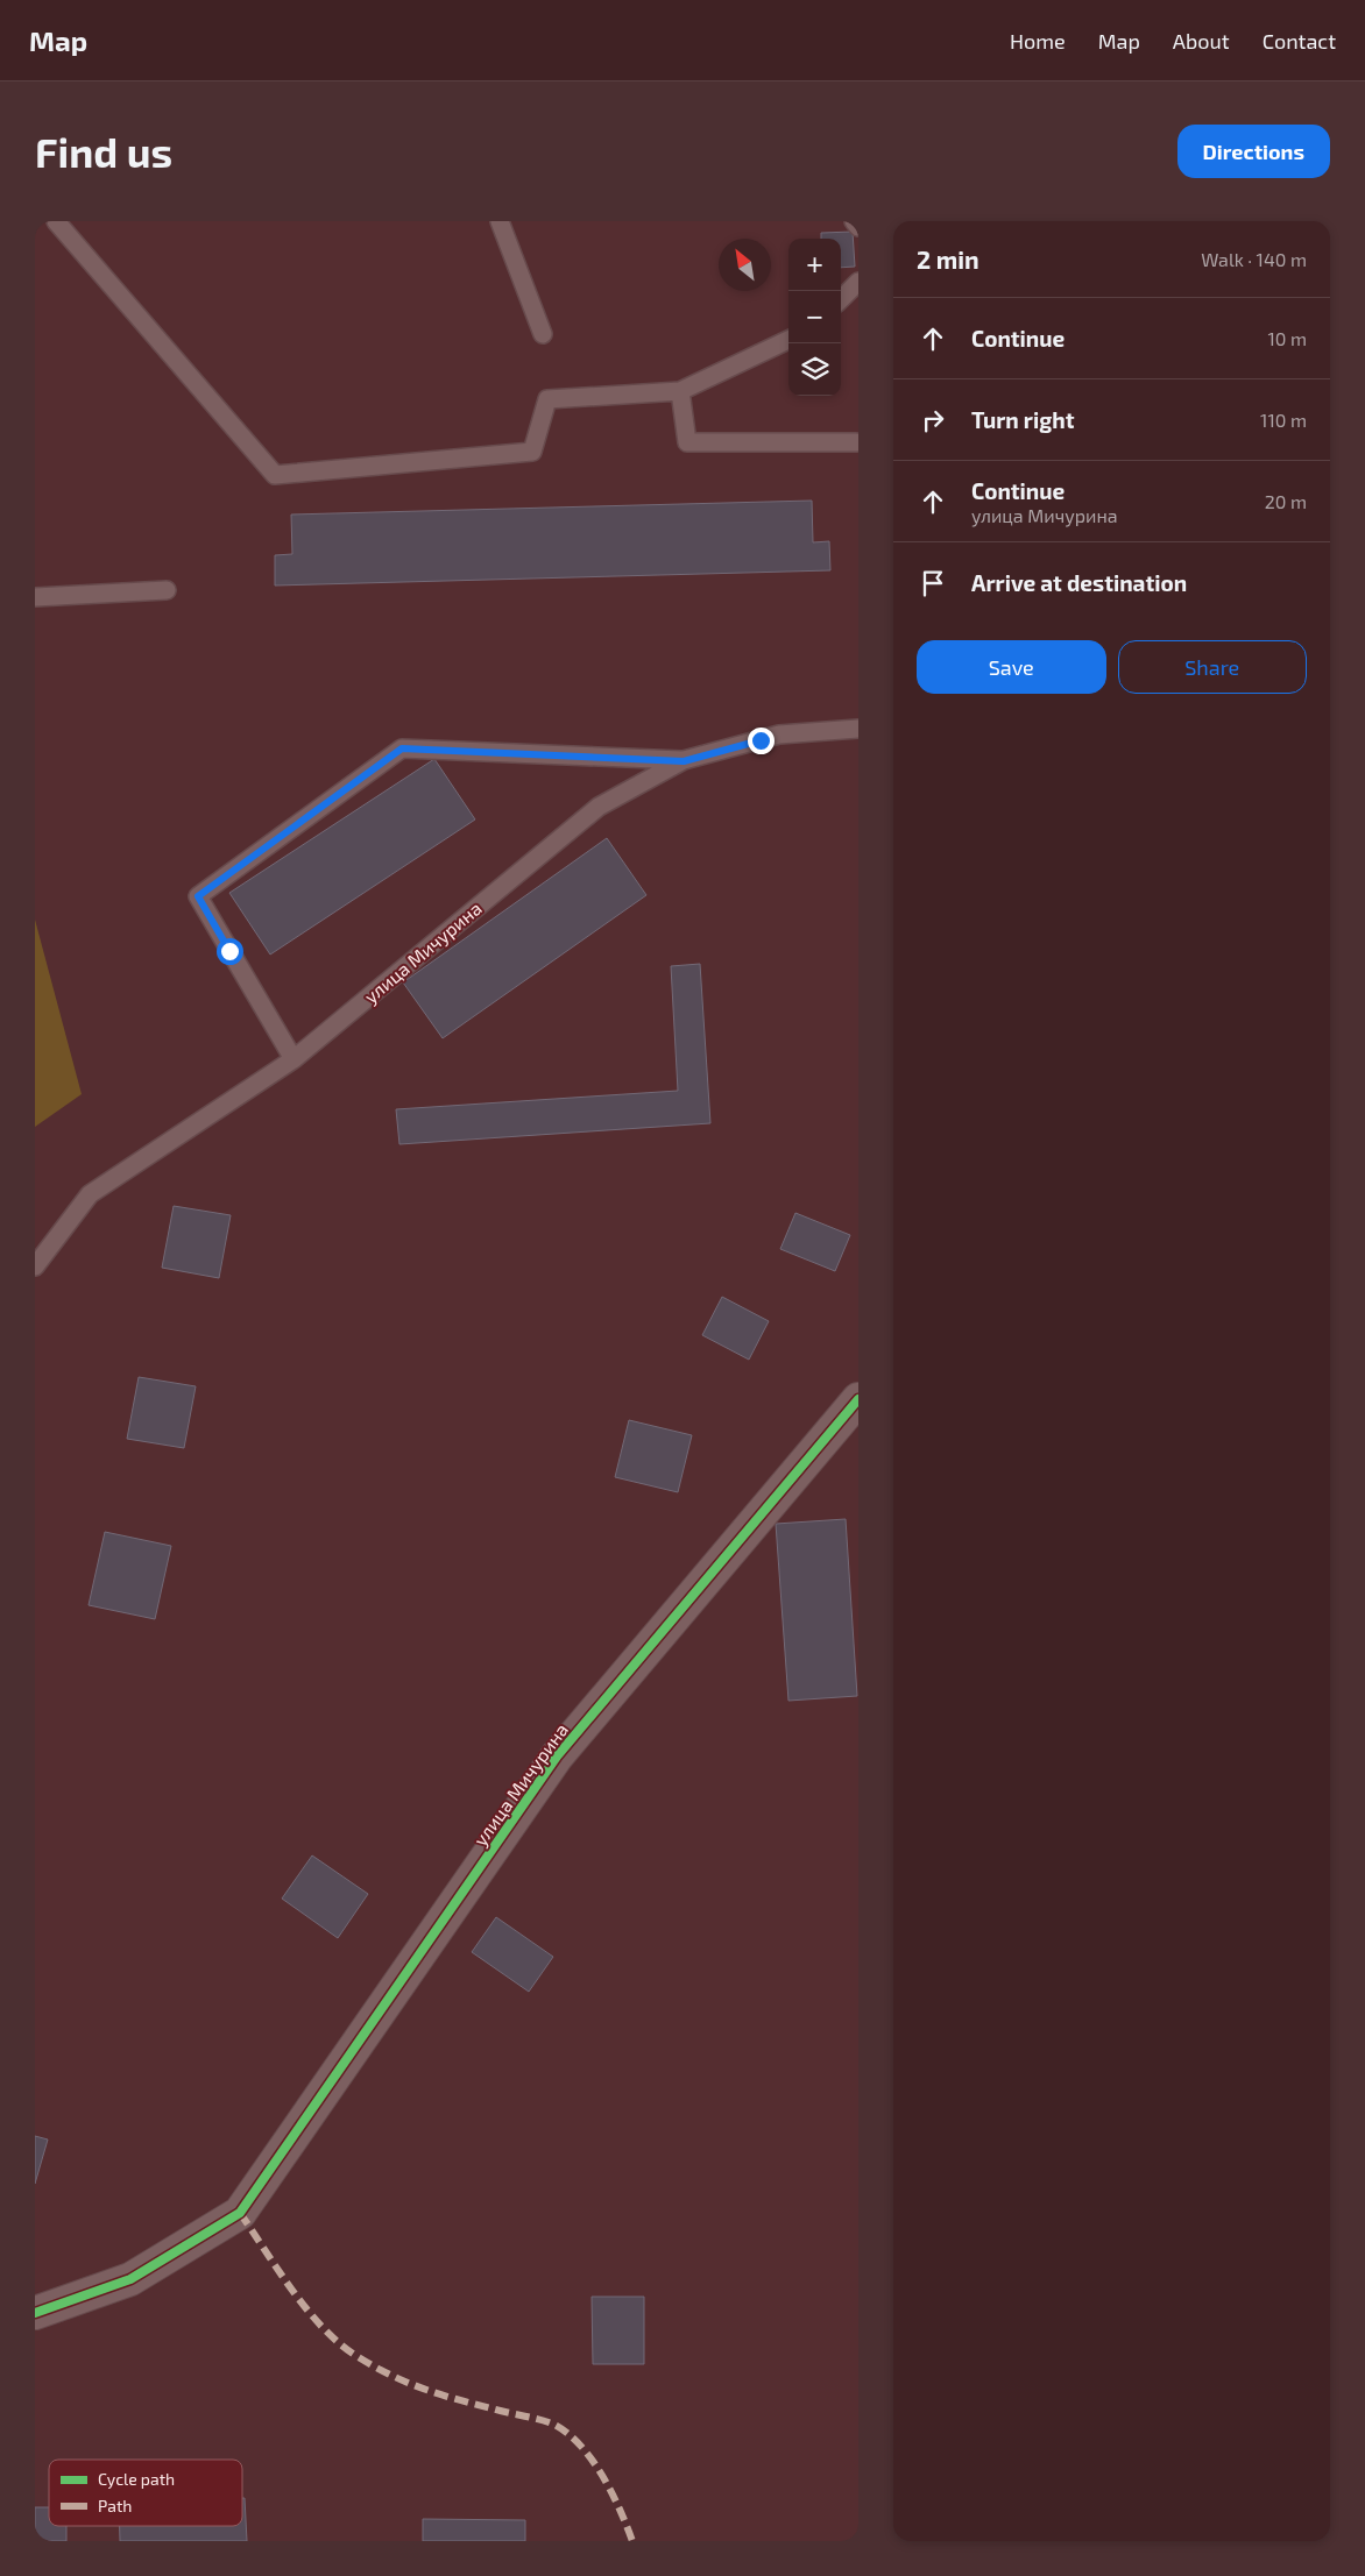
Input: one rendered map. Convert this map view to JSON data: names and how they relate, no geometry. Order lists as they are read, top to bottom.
{
  "streets": {
    "street": ["улица Мичурина"]
  },
  "legend": ["Cycle path", "Path"],
  "north": "top left",
  "page": {
    "header": "Map",
    "nav": [
      "Home",
      "Map",
      "About",
      "Contact"
    ],
    "buttons": [
      "Directions",
      ["Save", "Share"]
    ],
    "title": "Find us",
    "heading": ["2 min", "Walk · 140 m"],
    "map_buttons": ["+", "−"],
    "list": [
      ["Continue", "10 m"],
      ["Turn right", "110 m"],
      ["Continue", "улица Мичурина", "20 m"],
      "Arrive at destination"
    ]
  }
}
